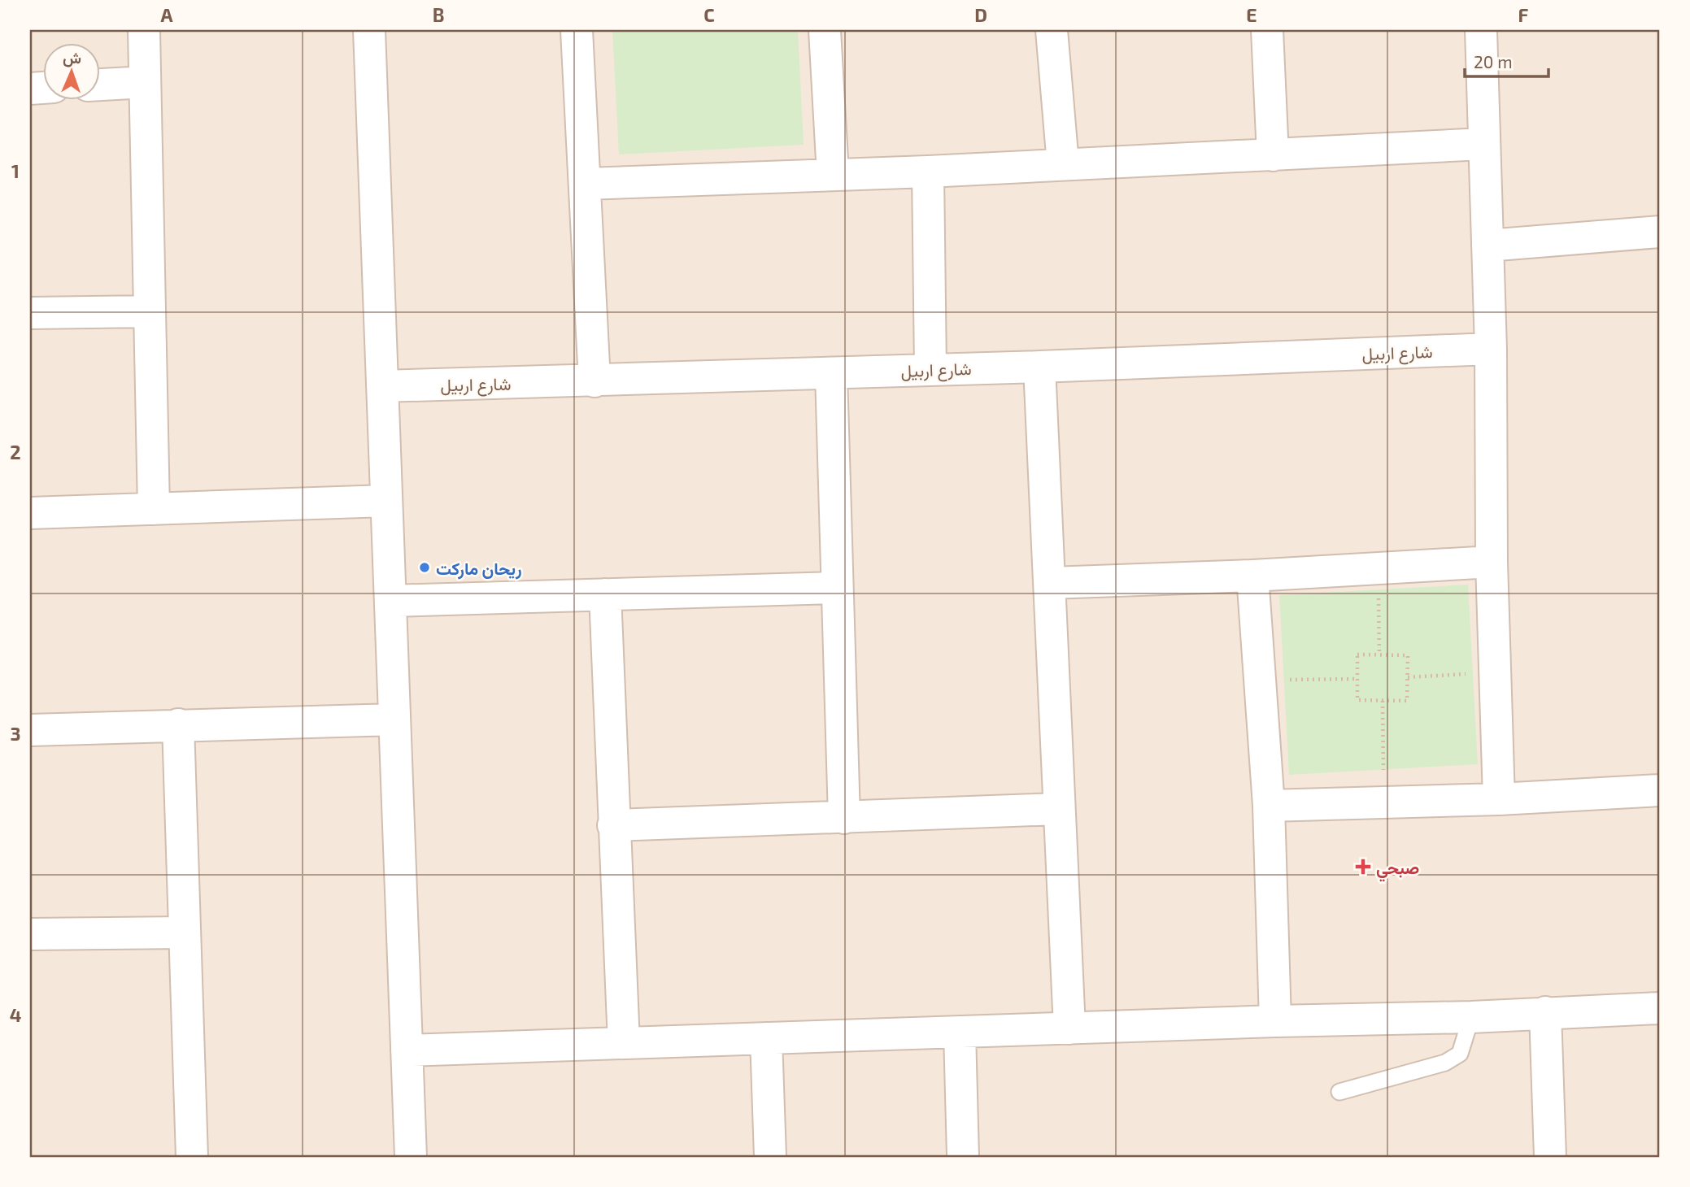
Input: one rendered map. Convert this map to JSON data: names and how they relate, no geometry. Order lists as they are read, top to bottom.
{
  "streets": {
    "street": ["شارع اربيل"]
  },
  "places": {
    "other": ["ريحان ماركت"],
    "health": ["صبحي"]
  },
  "scale_bar": "20 m",
  "north": "top",
  "grid": {
    "columns": [
      "A",
      "B",
      "C",
      "D",
      "E",
      "F"
    ],
    "rows": [
      "1",
      "2",
      "3",
      "4"
    ]
  }
}
